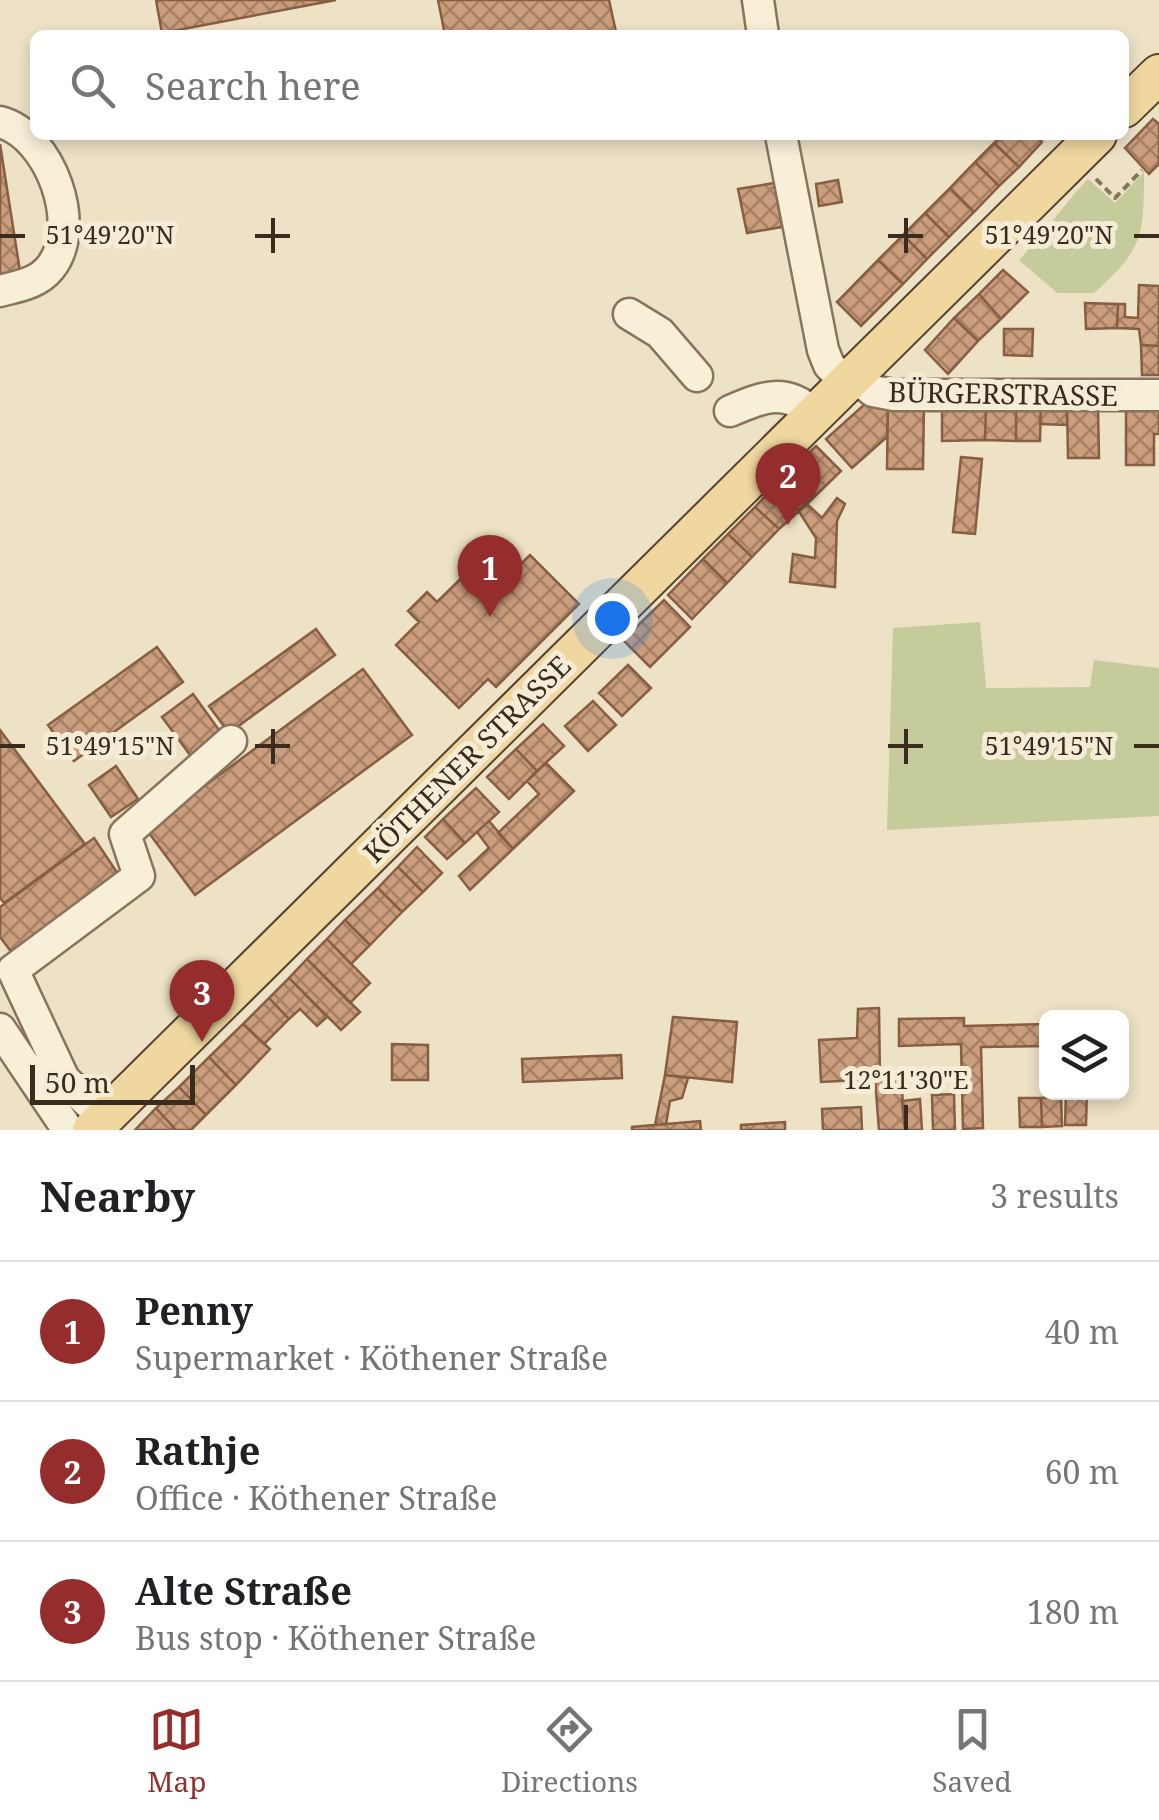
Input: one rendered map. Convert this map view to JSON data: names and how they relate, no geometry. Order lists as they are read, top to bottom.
{
  "streets": {
    "main road": ["KÖTHENER STRASSE"],
    "street": ["BÜRGERSTRASSE"]
  },
  "crossings": [
    ["BÜRGERSTRASSE", "KÖTHENER STRASSE"]
  ],
  "scale_bar": "50 m",
  "page": {
    "search": "Search here",
    "pins": ["2", "1", "3"],
    "scale": "50 m",
    "heading": ["Nearby", "3 results"],
    "list": [
      {
        "mark": "1",
        "name": "Penny",
        "note": "Supermarket · Köthener Straße",
        "value": "40 m"
      },
      {
        "mark": "2",
        "name": "Rathje",
        "note": "Office · Köthener Straße",
        "value": "60 m"
      },
      {
        "mark": "3",
        "name": "Alte Straße",
        "note": "Bus stop · Köthener Straße",
        "value": "180 m"
      }
    ],
    "nav": ["Map", "Directions", "Saved"]
  },
  "coordinates": ["51°49'20\"N", "51°49'15\"N", "12°11'30\"E"]
}
